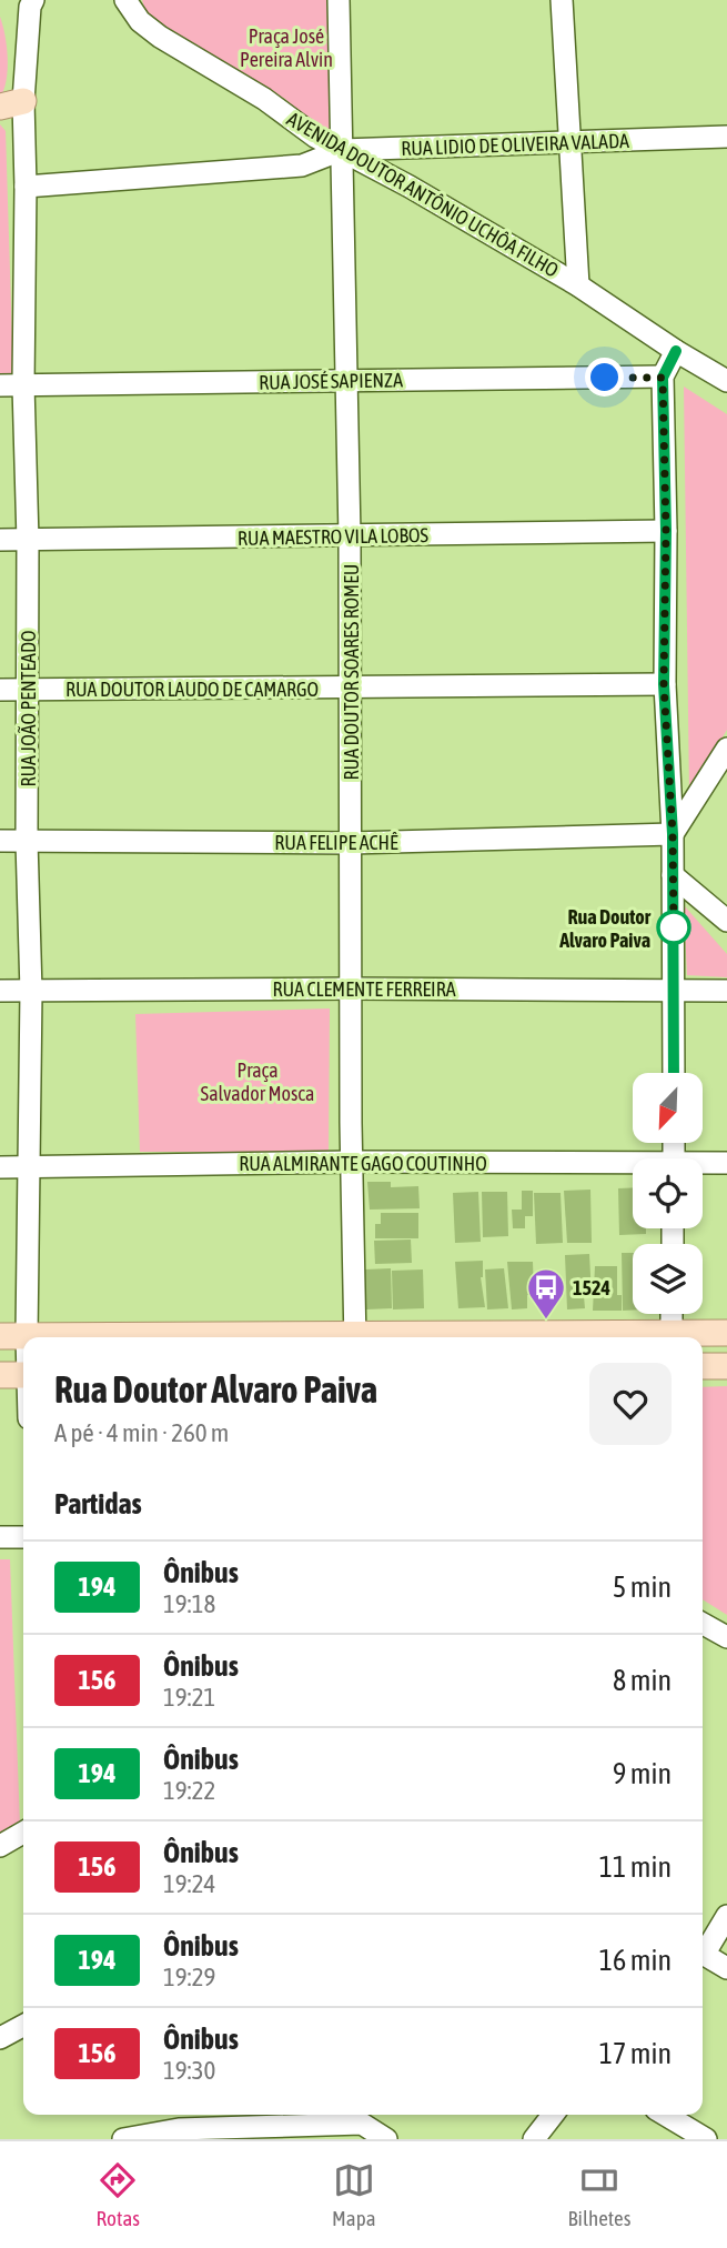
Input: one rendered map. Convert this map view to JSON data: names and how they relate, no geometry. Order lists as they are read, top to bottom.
{
  "streets": {
    "street": [
      "RUA LIDIO DE OLIVEIRA VALADA",
      "AVENIDA DOUTOR ANTÔNIO UCHÔA FILHO",
      "RUA JOSÉ SAPIENZA",
      "RUA MAESTRO VILA LOBOS",
      "RUA DOUTOR SOARES ROMEU",
      "RUA DOUTOR LAUDO DE CAMARGO",
      "RUA JOÃO PENTEADO",
      "RUA FELIPE ACHÊ",
      "RUA CLEMENTE FERREIRA",
      "RUA ALMIRANTE GAGO COUTINHO"
    ]
  },
  "crossings": [
    ["RUA LIDIO DE OLIVEIRA VALADA", "AVENIDA DOUTOR ANTÔNIO UCHÔA FILHO"],
    ["RUA LIDIO DE OLIVEIRA VALADA", "RUA DOUTOR SOARES ROMEU"],
    ["RUA LIDIO DE OLIVEIRA VALADA", "RUA JOÃO PENTEADO"],
    ["AVENIDA DOUTOR ANTÔNIO UCHÔA FILHO", "RUA DOUTOR SOARES ROMEU"],
    ["RUA JOSÉ SAPIENZA", "RUA DOUTOR SOARES ROMEU"],
    ["RUA JOSÉ SAPIENZA", "RUA JOÃO PENTEADO"],
    ["RUA MAESTRO VILA LOBOS", "RUA DOUTOR SOARES ROMEU"],
    ["RUA MAESTRO VILA LOBOS", "RUA JOÃO PENTEADO"],
    ["RUA DOUTOR SOARES ROMEU", "RUA DOUTOR LAUDO DE CAMARGO"],
    ["RUA DOUTOR SOARES ROMEU", "RUA FELIPE ACHÊ"],
    ["RUA DOUTOR SOARES ROMEU", "RUA CLEMENTE FERREIRA"],
    ["RUA DOUTOR SOARES ROMEU", "RUA ALMIRANTE GAGO COUTINHO"],
    ["RUA DOUTOR LAUDO DE CAMARGO", "RUA JOÃO PENTEADO"],
    ["RUA JOÃO PENTEADO", "RUA FELIPE ACHÊ"],
    ["RUA JOÃO PENTEADO", "RUA CLEMENTE FERREIRA"],
    ["RUA JOÃO PENTEADO", "RUA ALMIRANTE GAGO COUTINHO"]
  ],
  "parks": ["Praça José Pereira Alvin", "Praça Salvador Mosca"],
  "places": {
    "other": ["Rua Doutor Alvaro Paiva"],
    "bus stop": ["1524"]
  },
  "lines": ["bus line 194"],
  "north": "bottom left",
  "page": {
    "heading": [
      ["Rua Doutor Alvaro Paiva", "A pé · 4 min · 260 m"],
      "Partidas"
    ],
    "list": [
      {
        "mark": "194",
        "name": "Ônibus",
        "note": "19:18",
        "value": "5 min"
      },
      {
        "mark": "156",
        "name": "Ônibus",
        "note": "19:21",
        "value": "8 min"
      },
      {
        "mark": "194",
        "name": "Ônibus",
        "note": "19:22",
        "value": "9 min"
      },
      {
        "mark": "156",
        "name": "Ônibus",
        "note": "19:24",
        "value": "11 min"
      },
      {
        "mark": "194",
        "name": "Ônibus",
        "note": "19:29",
        "value": "16 min"
      },
      {
        "mark": "156",
        "name": "Ônibus",
        "note": "19:30",
        "value": "17 min"
      }
    ],
    "tabs": ["Rotas", "Mapa", "Bilhetes"]
  }
}
